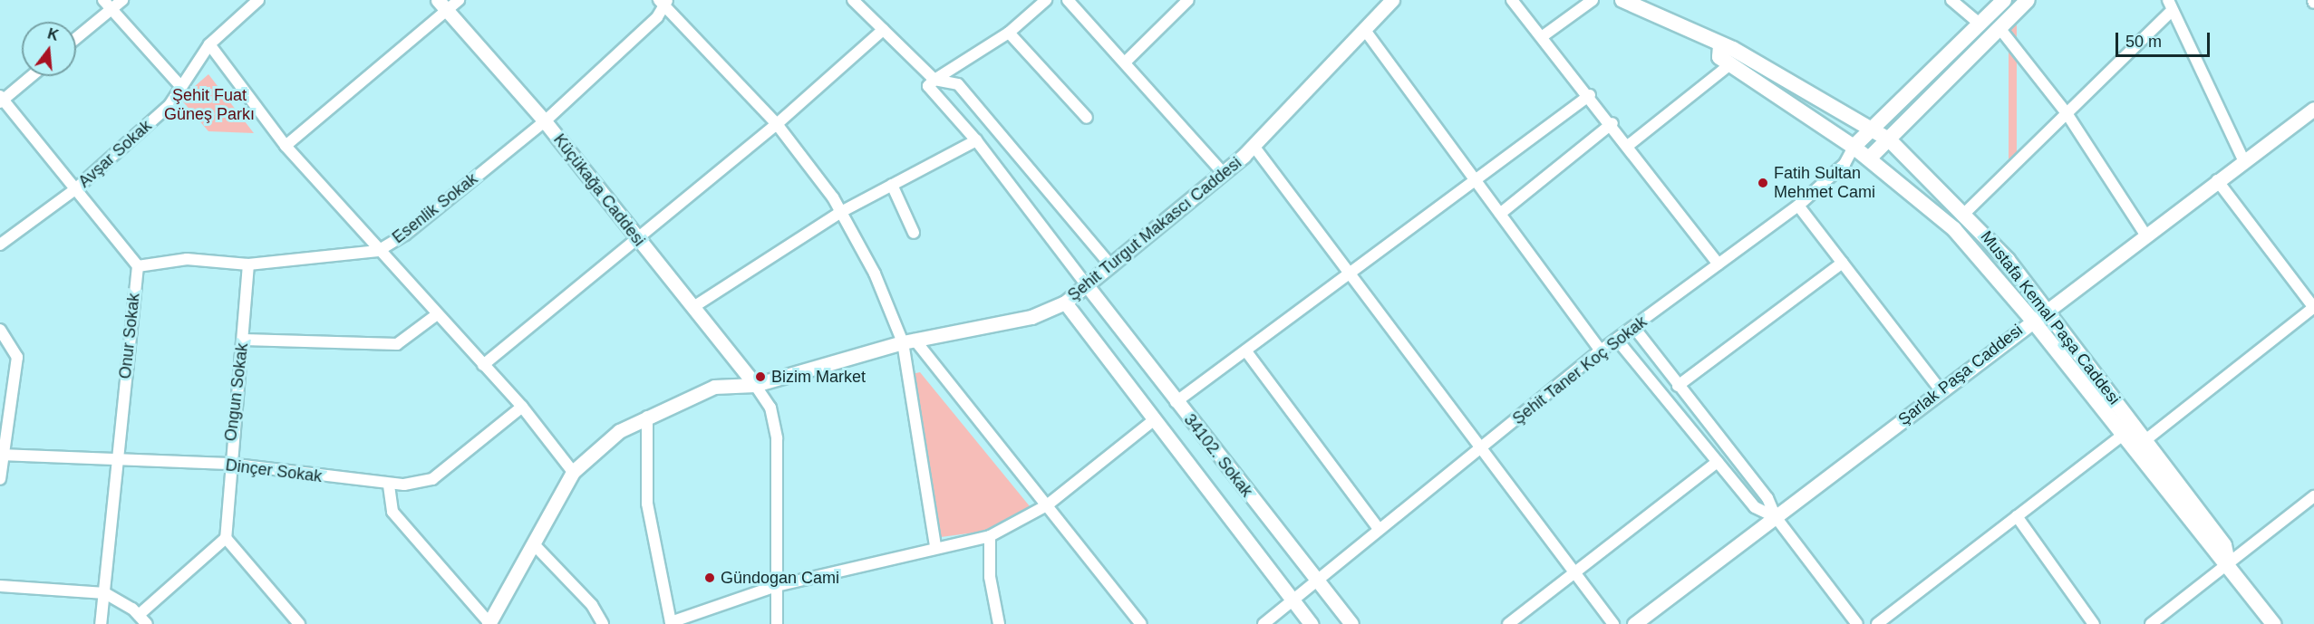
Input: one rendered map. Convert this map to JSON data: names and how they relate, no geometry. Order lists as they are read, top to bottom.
{
  "streets": {
    "main road": ["Mustafa Kemal Paşa Caddesi"],
    "street": [
      "Avşar Sokak",
      "Küçükağa Caddesi",
      "Esenlik Sokak",
      "Şehit Turgut Makascı Caddesi",
      "Onur Sokak",
      "Şehit Taner Koç Sokak",
      "Şarlak Paşa Caddesi",
      "Ongun Sokak",
      "34102. Sokak",
      "Dinçer Sokak"
    ]
  },
  "crossings": [
    ["Küçükağa Caddesi", "Esenlik Sokak"],
    ["Küçükağa Caddesi", "Şehit Turgut Makascı Caddesi"],
    ["Esenlik Sokak", "Onur Sokak"],
    ["Esenlik Sokak", "Ongun Sokak"],
    ["Şehit Turgut Makascı Caddesi", "34102. Sokak"],
    ["Mustafa Kemal Paşa Caddesi", "Şehit Taner Koç Sokak"],
    ["Mustafa Kemal Paşa Caddesi", "Şarlak Paşa Caddesi"],
    ["Onur Sokak", "Dinçer Sokak"],
    ["Şehit Taner Koç Sokak", "34102. Sokak"],
    ["Ongun Sokak", "Dinçer Sokak"]
  ],
  "parks": ["Şehit Fuat Güneş Parkı"],
  "places": ["Fatih Sultan Mehmet Cami", "Bizim Market", "Gündogan Cami"],
  "scale_bar": "50 m",
  "north": "top"
}
